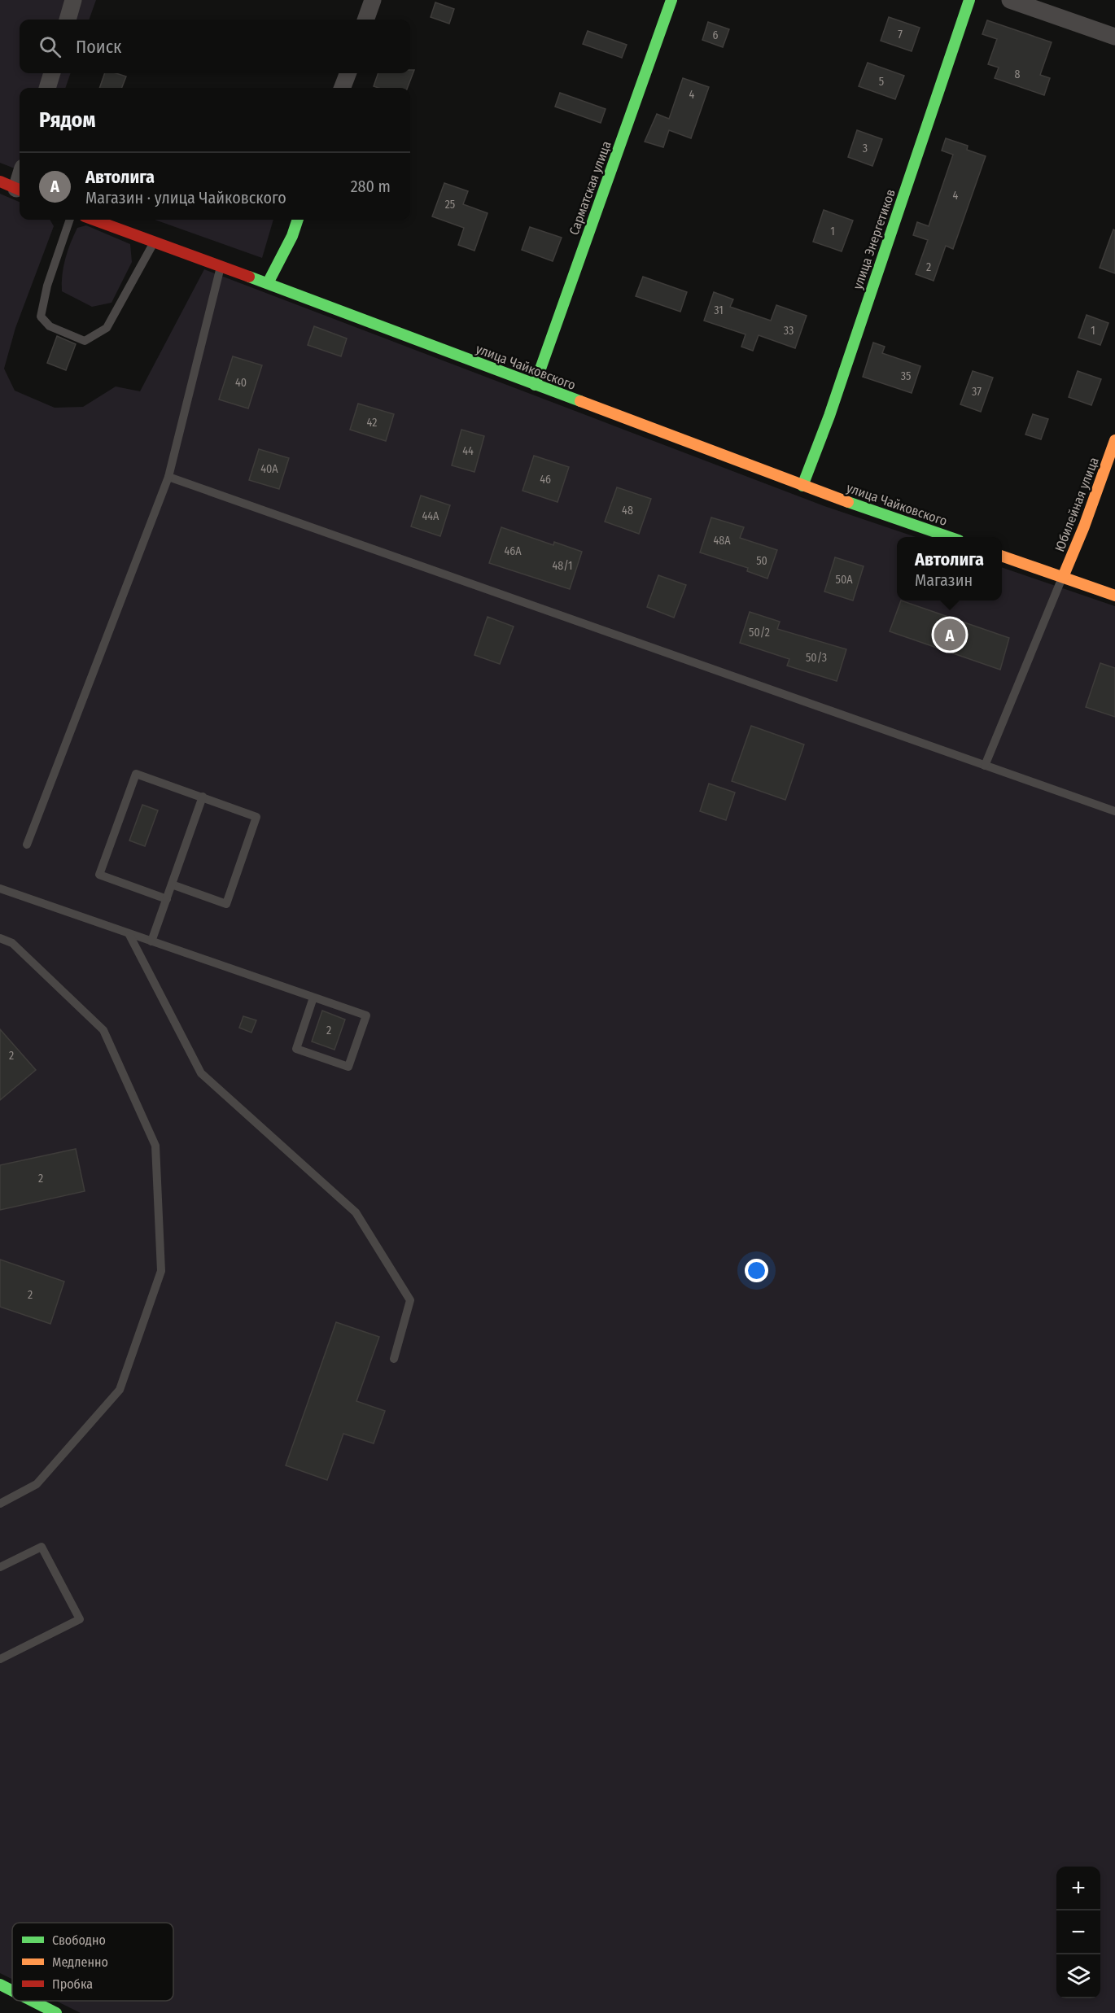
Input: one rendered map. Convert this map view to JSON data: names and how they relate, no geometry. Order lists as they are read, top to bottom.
{
  "streets": {
    "street": [
      "Сарматская улица",
      "улица Энергетиков",
      "улица Чайковского",
      "Юбилейная улица"
    ]
  },
  "crossings": [
    ["Сарматская улица", "улица Чайковского"],
    ["улица Энергетиков", "улица Чайковского"]
  ],
  "house_numbers": [
    "7",
    "6",
    "8",
    "5",
    "4",
    "3",
    "4",
    "25",
    "1",
    "2",
    "31",
    "33",
    "1",
    "35",
    "40",
    "37",
    "42",
    "44",
    "40А",
    "46",
    "48",
    "44А",
    "48А",
    "46А",
    "50",
    "48/1",
    "50А",
    "50/2",
    "50/3",
    "2",
    "2",
    "2",
    "2"
  ],
  "legend": ["Свободно", "Медленно", "Пробка"],
  "page": {
    "search": "Поиск",
    "heading": "Рядом",
    "list": [
      {
        "mark": "A",
        "name": "Автолига",
        "note": "Магазин · улица Чайковского",
        "value": "280 m"
      }
    ],
    "popup": ["Автолига", "Магазин"],
    "pins": "A",
    "map_buttons": ["+", "−"]
  }
}
